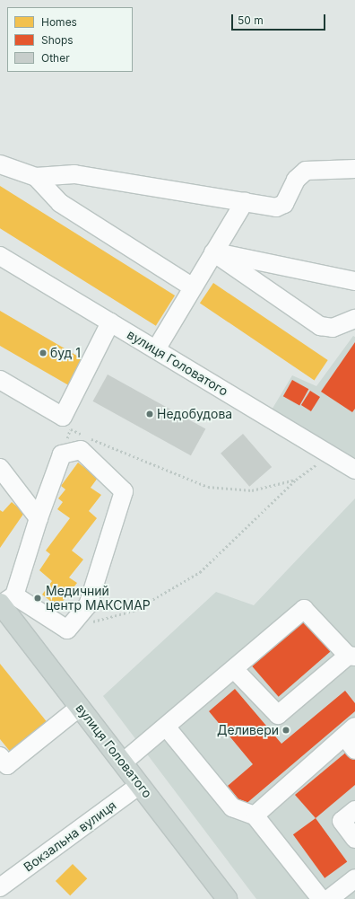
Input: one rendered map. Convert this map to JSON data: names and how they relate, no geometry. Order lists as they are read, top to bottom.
{
  "streets": {
    "main road": ["вулиця Головатого"],
    "street": ["Вокзальна вулиця"]
  },
  "crossings": [
    ["вулиця Головатого", "Вокзальна вулиця"]
  ],
  "places": [
    "буд 1",
    "Недобудова",
    "Медичний центр МАКСМАР",
    "Деливери"
  ],
  "legend": ["Homes", "Shops", "Other"],
  "scale_bar": "50 m"
}
